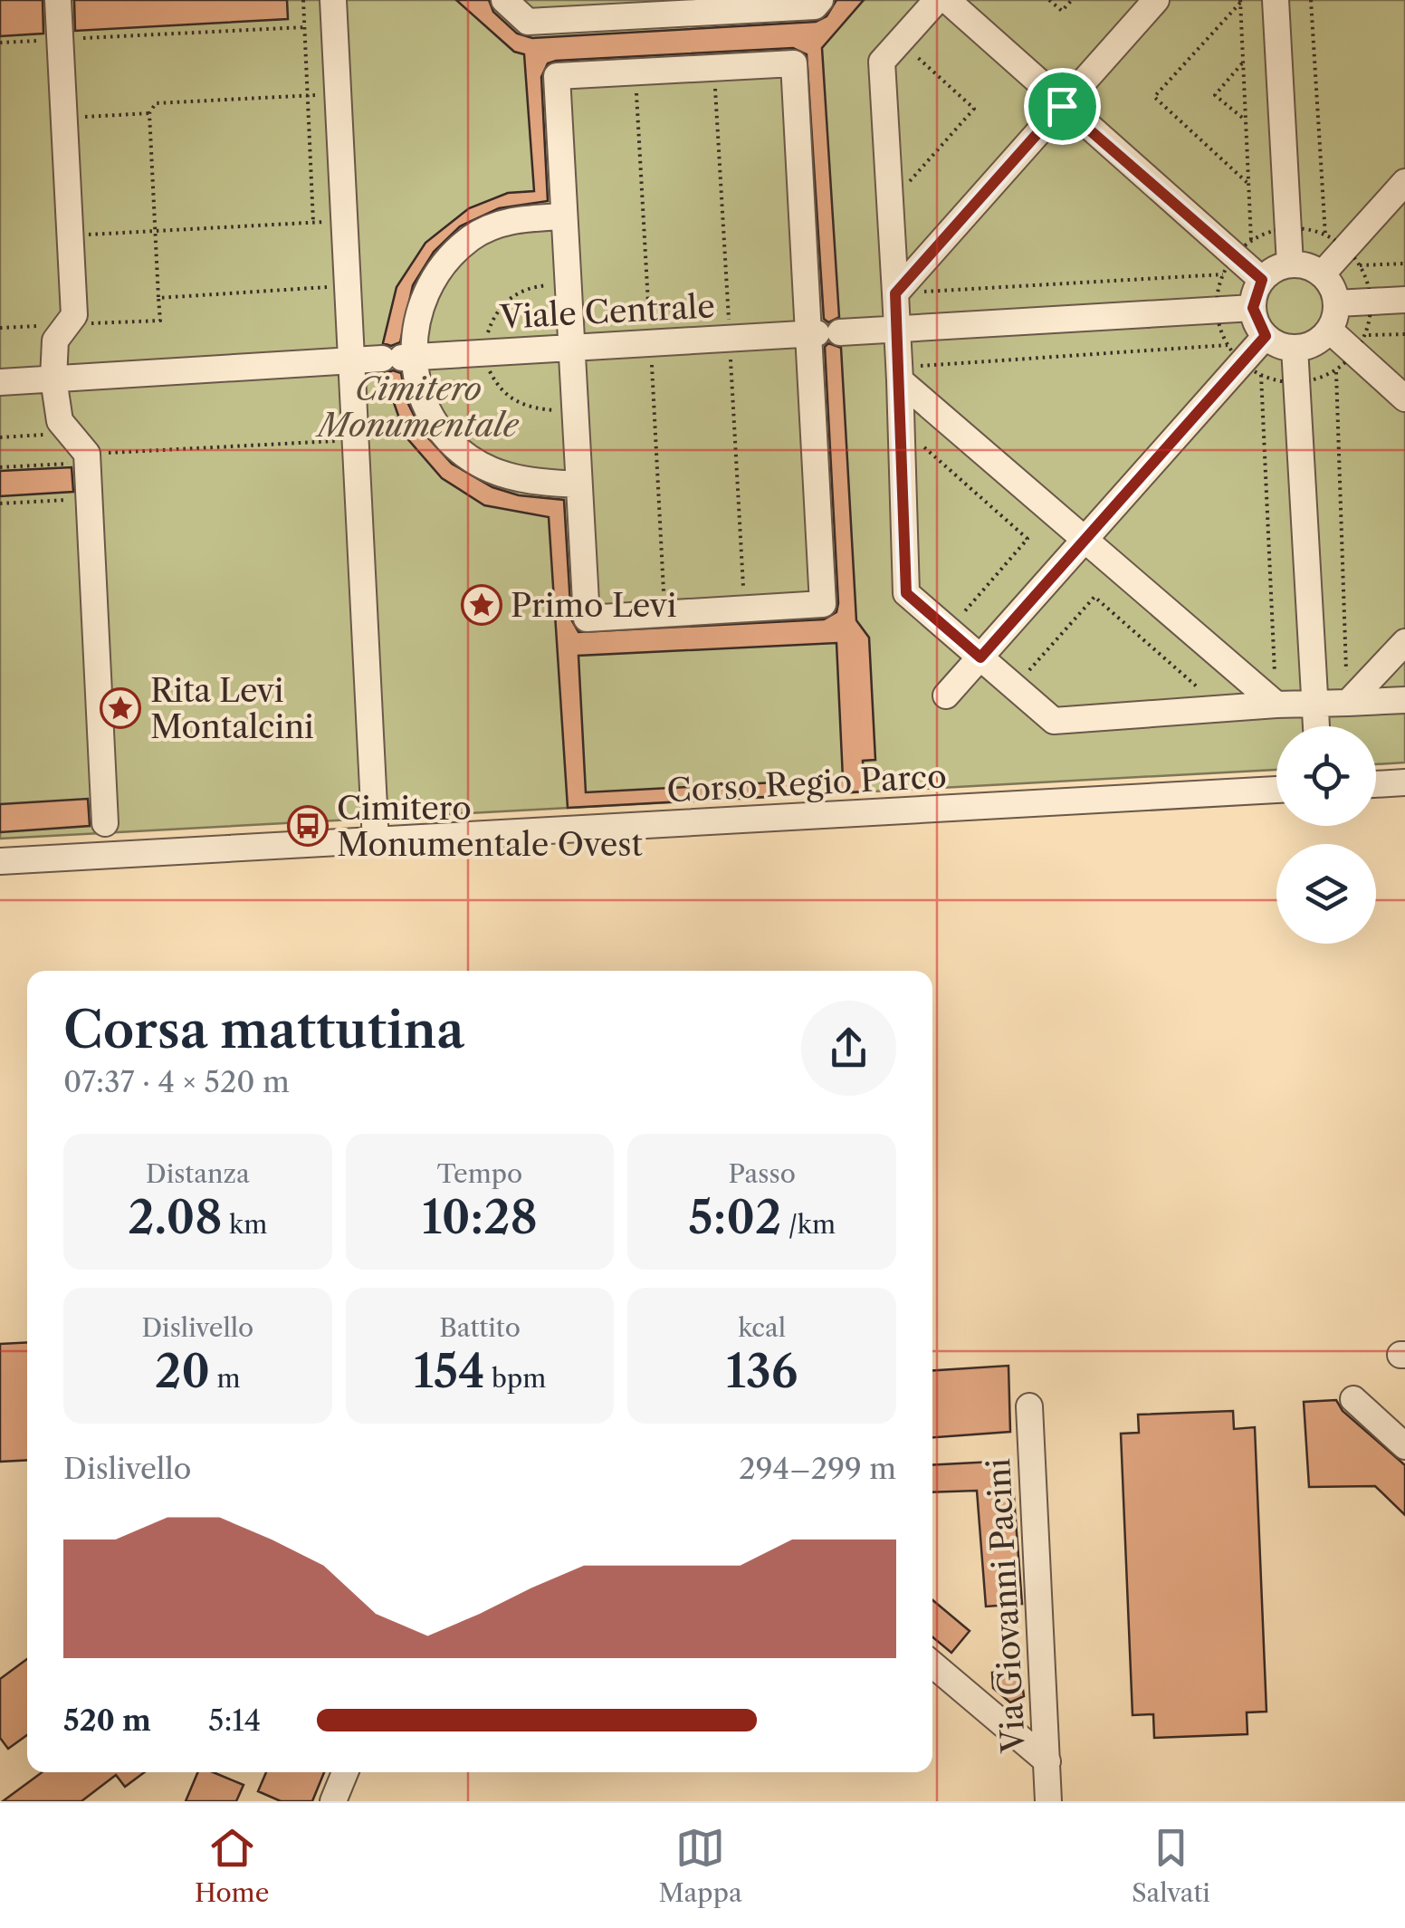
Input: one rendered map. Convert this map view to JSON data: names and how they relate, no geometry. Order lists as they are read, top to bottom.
{
  "streets": {
    "street": ["Viale Centrale", "Corso Regio Parco", "Via Giovanni Pacini"]
  },
  "parks": ["Cimitero Monumentale"],
  "places": {
    "place": ["Primo Levi", "Rita Levi Montalcini"],
    "bus stop": ["Cimitero Monumentale Ovest"]
  },
  "page": {
    "heading": ["Corsa mattutina", "07:37 · 4 × 520 m"],
    "stats": [
      ["Distanza", "2.08 km"],
      ["Tempo", "10:28"],
      ["Passo", "5:02 /km"],
      ["Dislivello", "20 m"],
      ["Battito", "154 bpm"],
      ["kcal", "136"]
    ],
    "chart": ["Dislivello", "294–299 m"],
    "list": [
      {
        "name": "520 m",
        "note": "5:14"
      }
    ],
    "tabs": ["Home", "Mappa", "Salvati"]
  }
}
